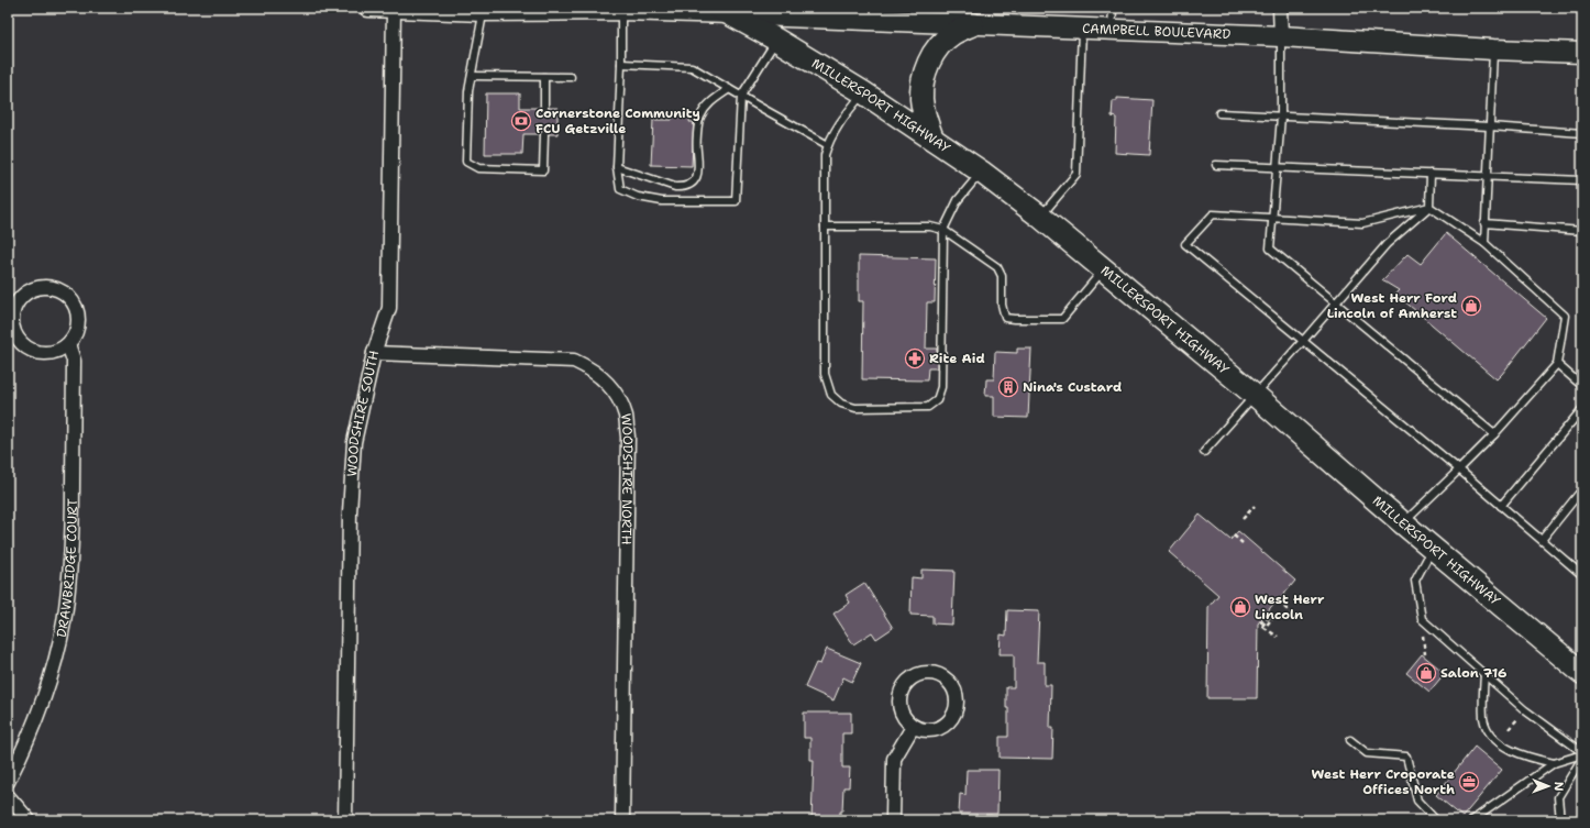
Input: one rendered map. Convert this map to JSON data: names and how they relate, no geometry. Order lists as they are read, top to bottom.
{
  "streets": {
    "main road": ["CAMPBELL BOULEVARD", "MILLERSPORT HIGHWAY"],
    "street": ["WOODSHIRE SOUTH", "WOODSHIRE NORTH", "DRAWBRIDGE COURT"]
  },
  "crossings": [
    ["CAMPBELL BOULEVARD", "MILLERSPORT HIGHWAY"],
    ["WOODSHIRE SOUTH", "WOODSHIRE NORTH"]
  ],
  "places": {
    "bank": ["Cornerstone Community FCU Getzville"],
    "shop": ["West Herr Ford Lincoln of Amherst", "West Herr Lincoln", "Salon 716"],
    "pharmacy": ["Rite Aid"],
    "building": ["Nina's Custard"],
    "office": ["West Herr Croporate Offices North"]
  },
  "north": "right"
}
